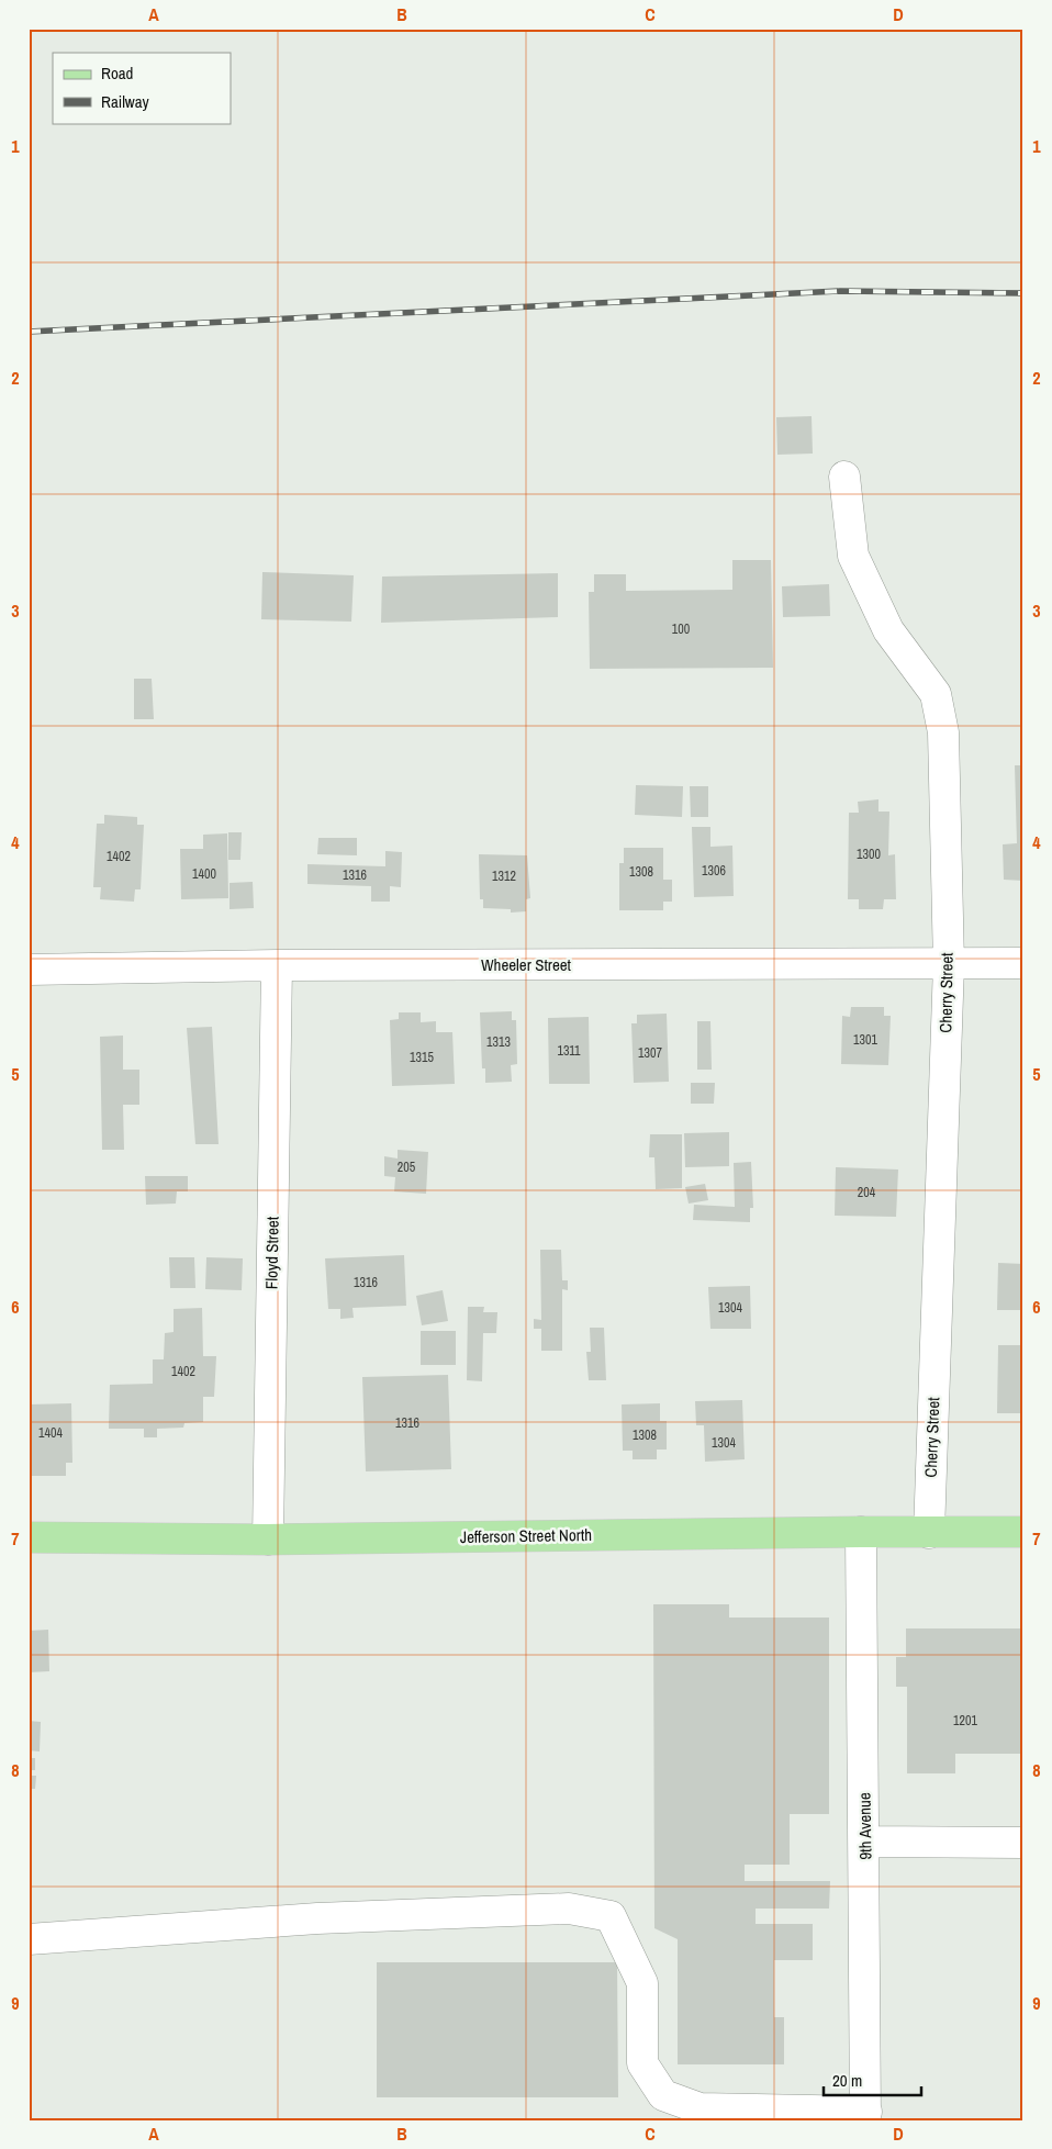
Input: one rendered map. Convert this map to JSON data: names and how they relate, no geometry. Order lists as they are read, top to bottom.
{
  "streets": {
    "main road": ["Jefferson Street North"],
    "street": [
      "Wheeler Street",
      "Cherry Street",
      "Floyd Street",
      "9th Avenue"
    ]
  },
  "crossings": [
    ["Wheeler Street", "Cherry Street"],
    ["Wheeler Street", "Floyd Street"],
    ["Cherry Street", "Jefferson Street North"],
    ["Floyd Street", "Jefferson Street North"],
    ["Jefferson Street North", "9th Avenue"]
  ],
  "house_numbers": [
    "100",
    "1300",
    "1402",
    "1306",
    "1308",
    "1400",
    "1316",
    "1312",
    "1301",
    "1313",
    "1311",
    "1307",
    "1315",
    "205",
    "204",
    "1316",
    "1304",
    "1402",
    "1316",
    "1404",
    "1308",
    "1304",
    "1201"
  ],
  "legend": ["Road", "Railway"],
  "scale_bar": "20 m",
  "grid": {
    "columns": [
      "A",
      "B",
      "C",
      "D"
    ],
    "rows": [
      "1",
      "2",
      "3",
      "4",
      "5",
      "6",
      "7",
      "8",
      "9"
    ]
  }
}
